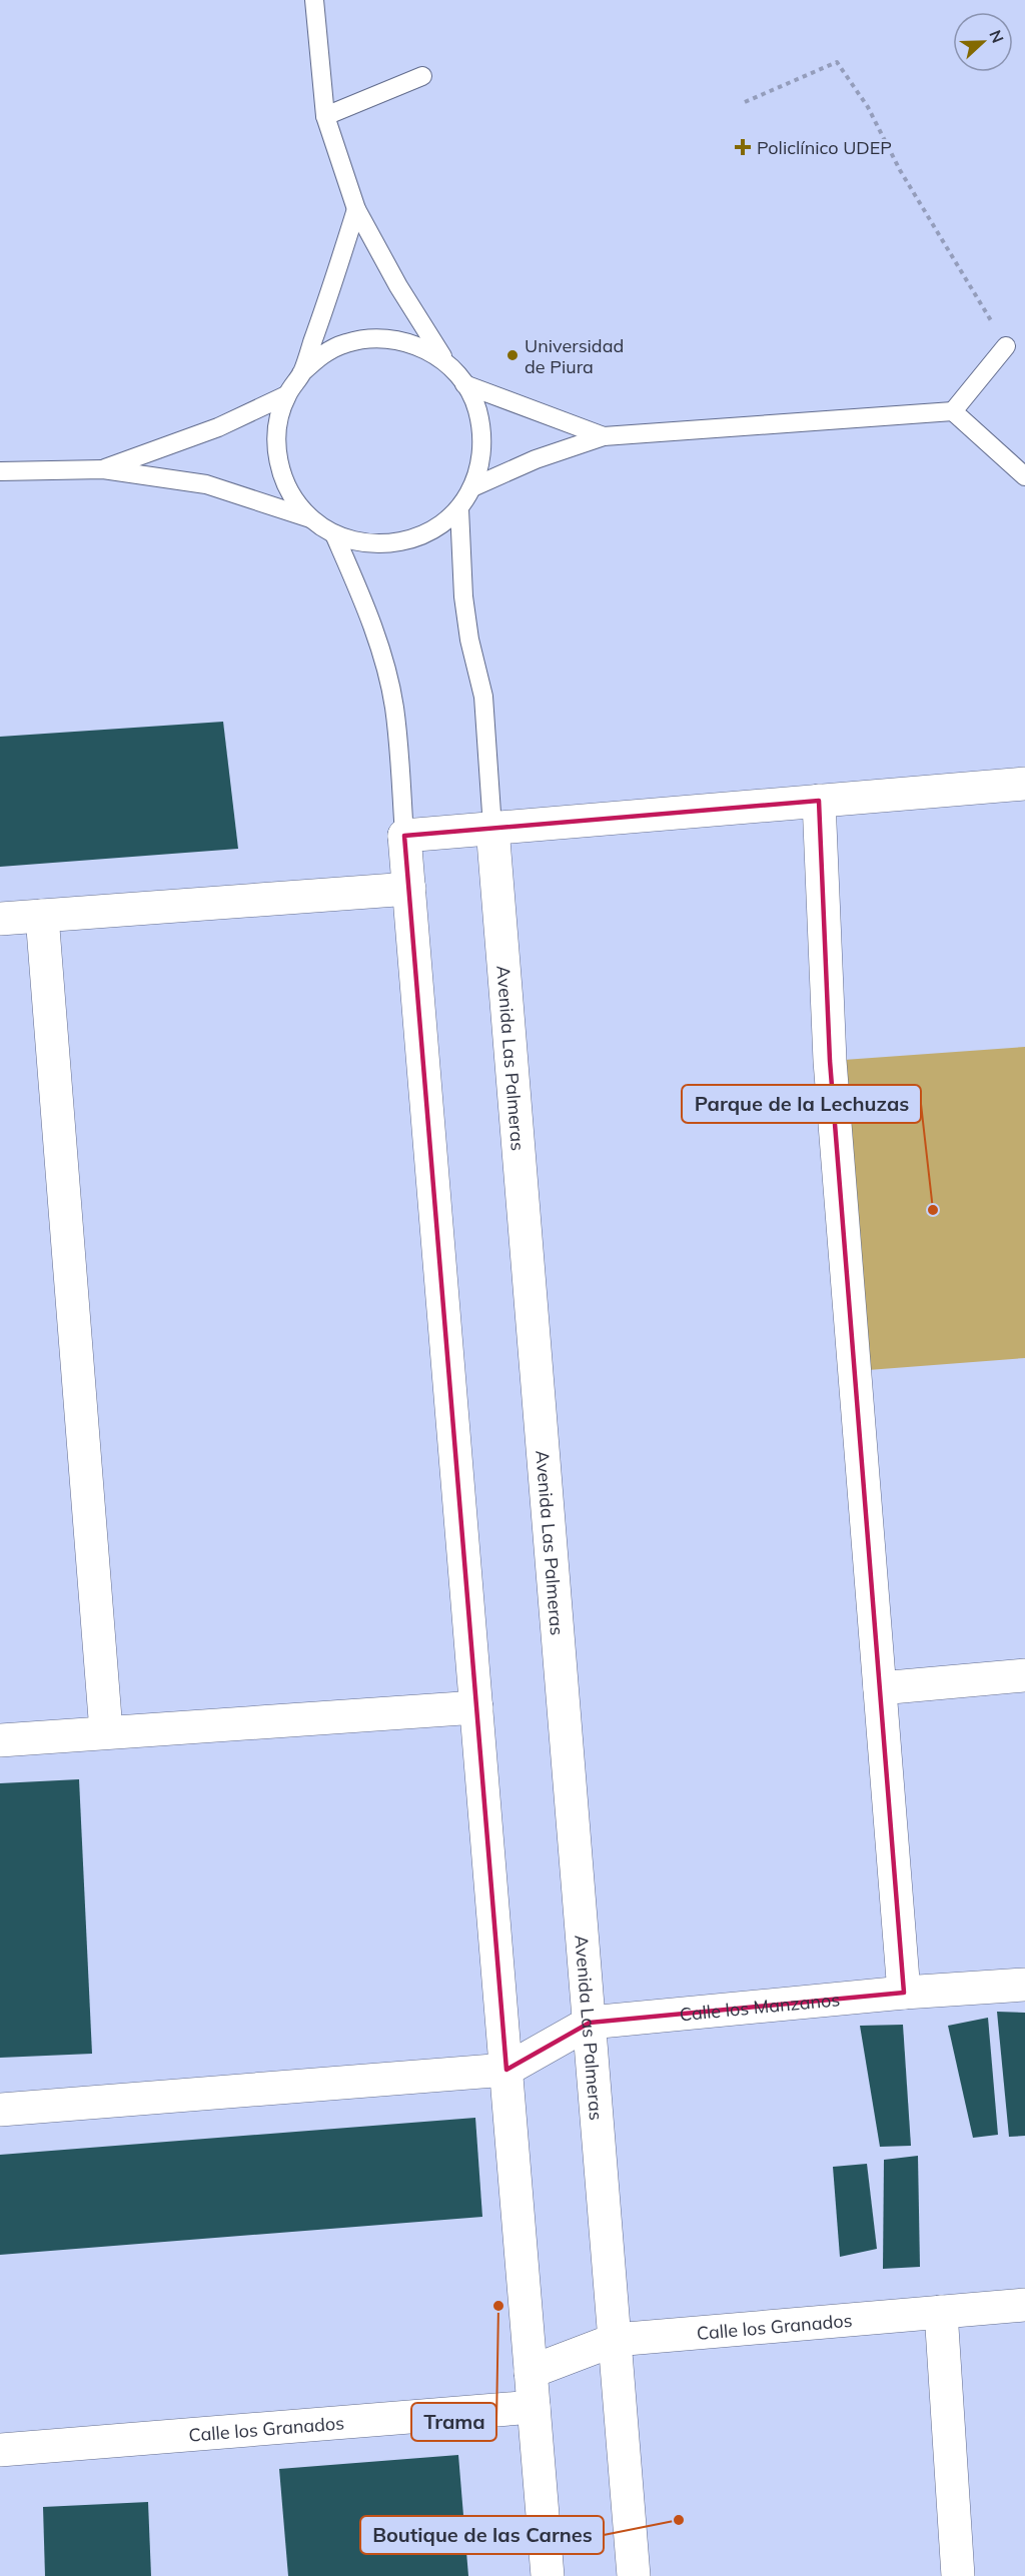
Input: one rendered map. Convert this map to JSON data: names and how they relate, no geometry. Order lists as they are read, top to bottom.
{
  "streets": {
    "street": ["Avenida Las Palmeras", "Calle los Manzanos", "Calle los Granados"]
  },
  "crossings": [
    ["Avenida Las Palmeras", "Calle los Manzanos"],
    ["Avenida Las Palmeras", "Calle los Granados"]
  ],
  "places": {
    "health": ["Policlínico UDEP"],
    "other": [
      "Universidad de Piura",
      "Parque de la Lechuzas",
      "Trama",
      "Boutique de las Carnes"
    ]
  },
  "north": "right"
}
